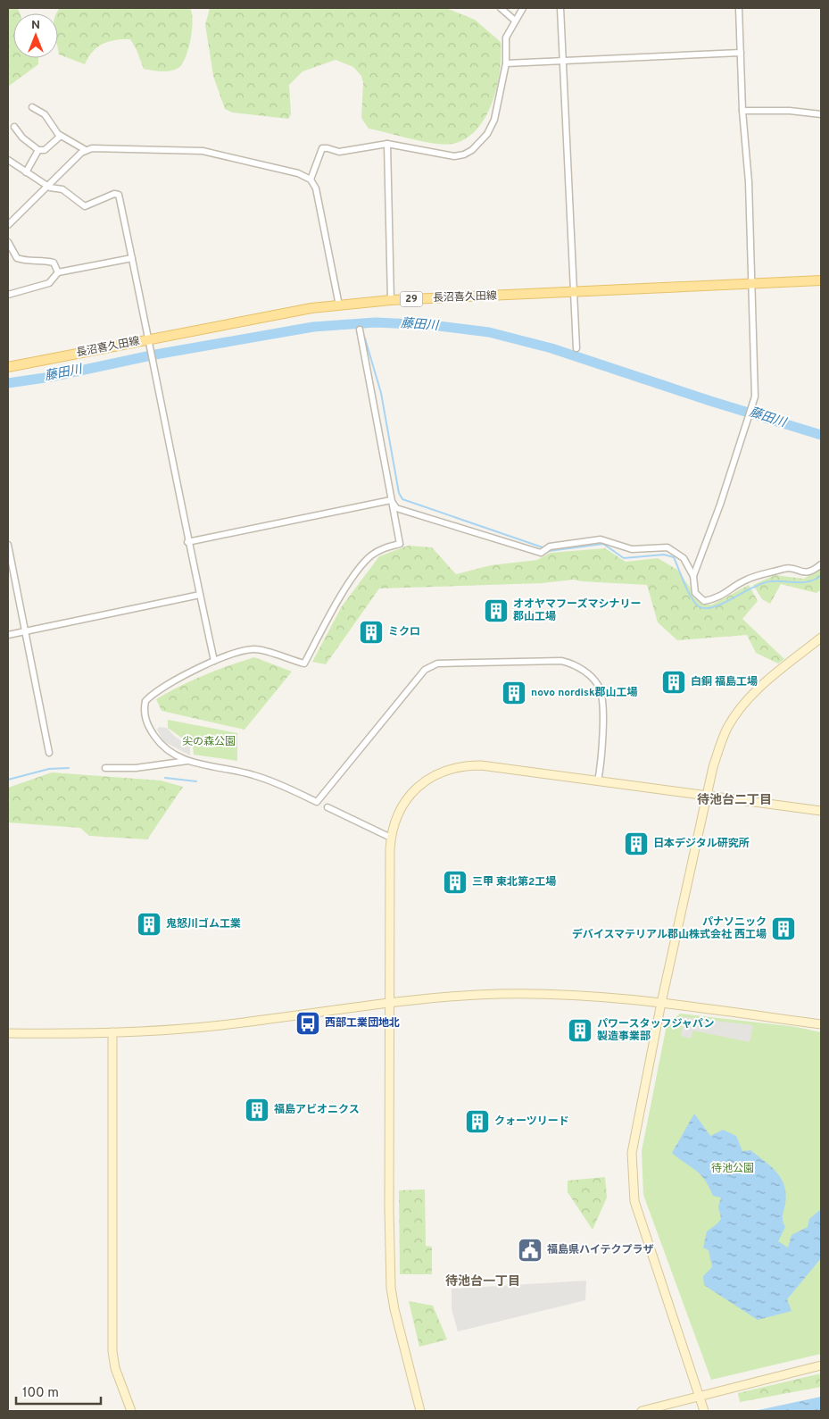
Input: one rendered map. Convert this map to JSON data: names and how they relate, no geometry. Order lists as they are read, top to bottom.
{
  "streets": {
    "main road": ["長沼喜久田線", "29"]
  },
  "districts": ["待池台二丁目", "待池台一丁目"],
  "water": ["藤田川"],
  "parks": ["尖の森公園", "待池公園"],
  "places": {
    "building": [
      "オオヤマフーズマシナリー 郡山工場",
      "ミクロ",
      "白銅 福島工場",
      "novo nordisk郡山工場",
      "日本デジタル研究所",
      "三甲 東北第2工場",
      "鬼怒川ゴム工業",
      "パナソニック デバイスマテリアル郡山株式会社 西工場",
      "パワースタッフジャパン 製造事業部",
      "福島アビオニクス",
      "クォーツリード"
    ],
    "bus stop": ["西部工業団地北"],
    "public building": ["福島県ハイテクプラザ"]
  },
  "scale_bar": "100 m",
  "north": "top"
}
